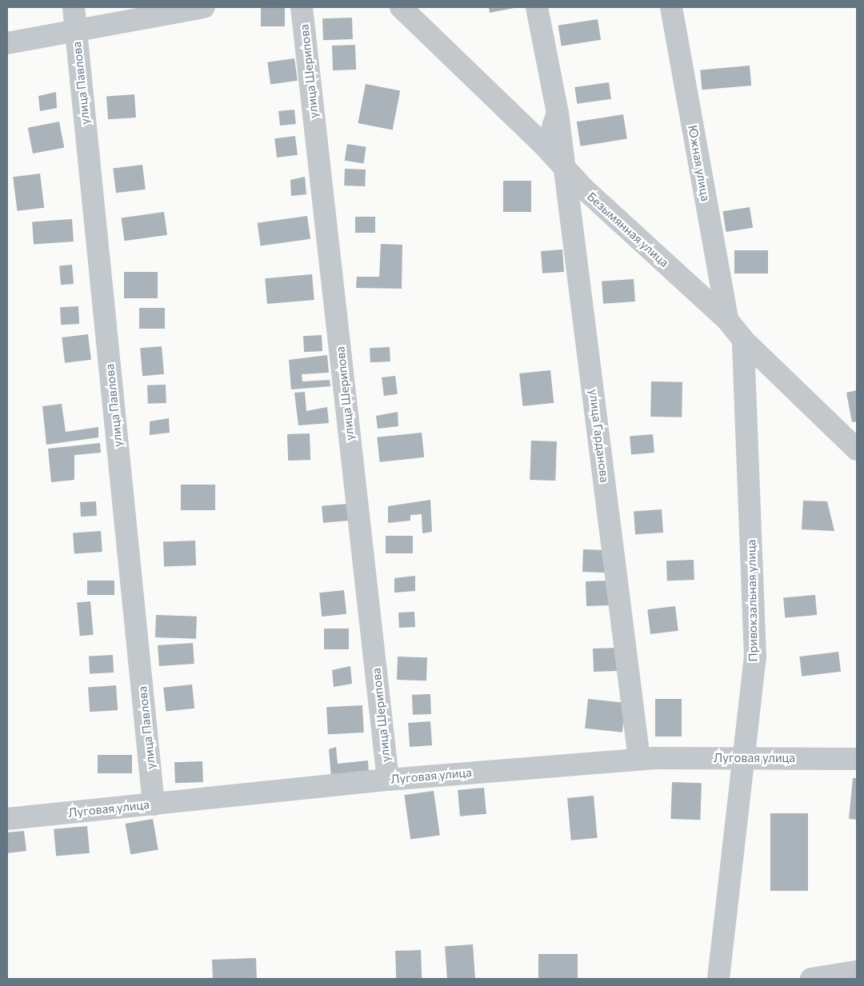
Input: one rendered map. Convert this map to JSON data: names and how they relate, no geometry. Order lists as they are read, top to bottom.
{
  "streets": {
    "street": [
      "улица Шерипова",
      "улица Павлова",
      "Южная улица",
      "Безымянная улица",
      "улица Гарданова",
      "Привокзальная улица",
      "Луговая улица"
    ]
  },
  "crossings": [
    ["улица Шерипова", "Луговая улица"],
    ["улица Павлова", "Луговая улица"],
    ["Южная улица", "Безымянная улица"],
    ["Безымянная улица", "улица Гарданова"],
    ["Безымянная улица", "Привокзальная улица"],
    ["улица Гарданова", "Луговая улица"],
    ["Привокзальная улица", "Луговая улица"]
  ]
}
